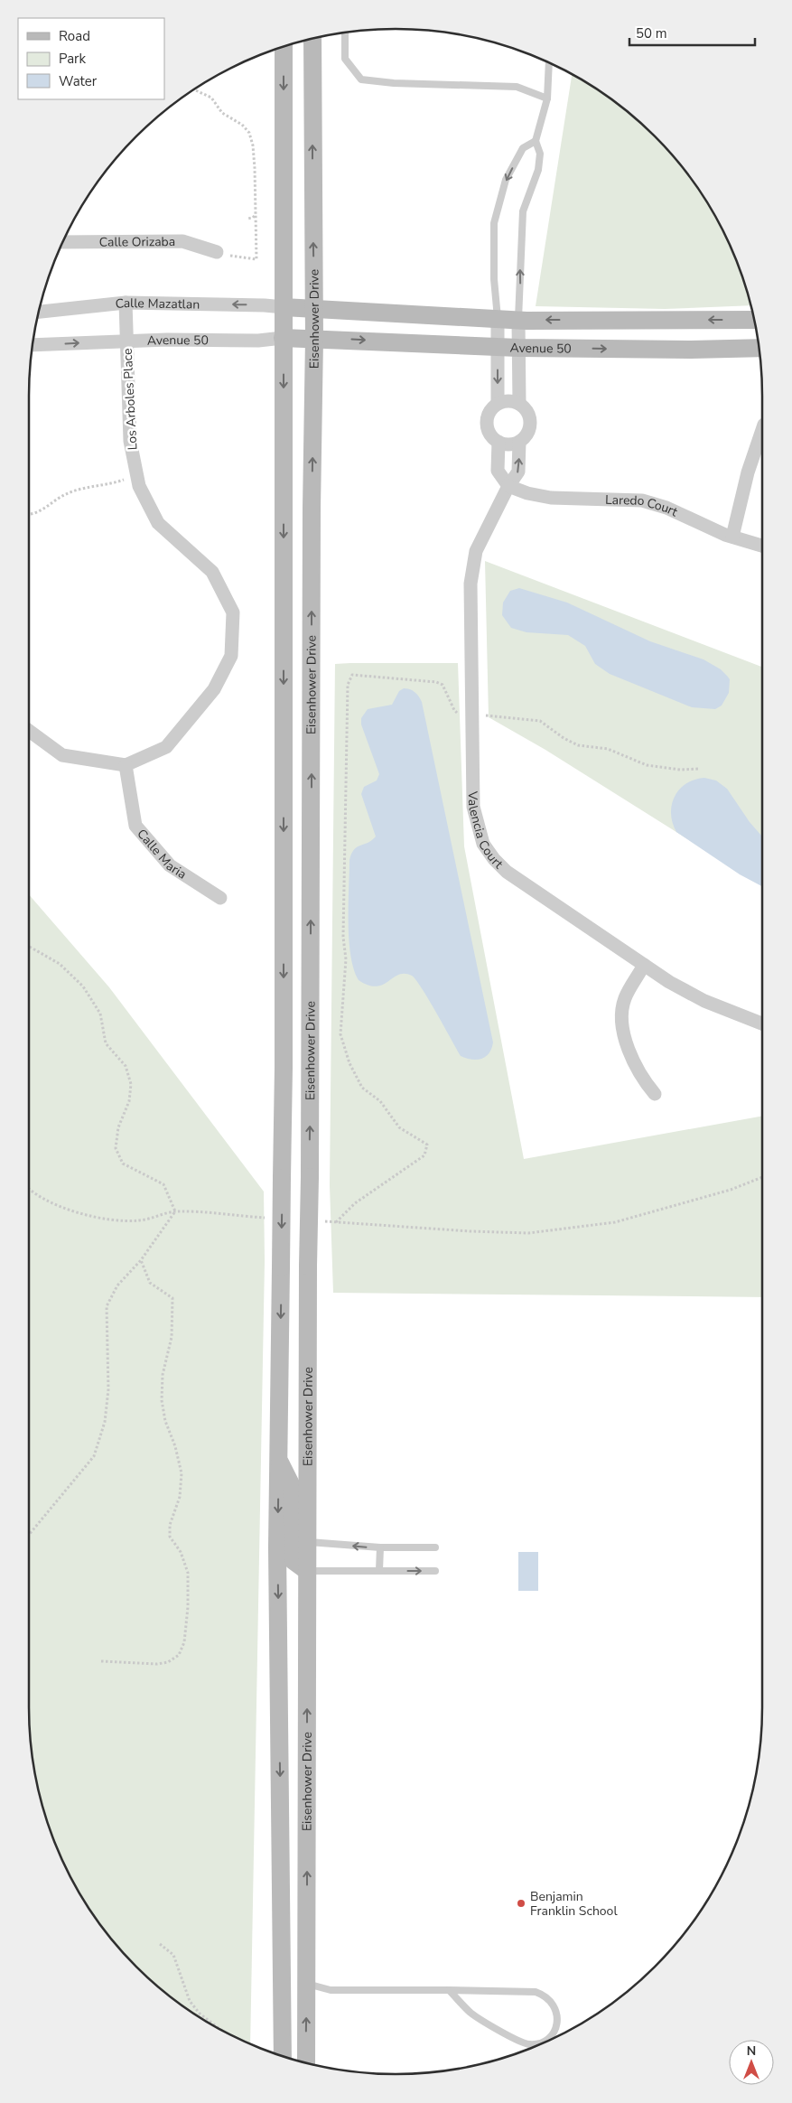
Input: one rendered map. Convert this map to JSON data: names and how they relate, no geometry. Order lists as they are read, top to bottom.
{
  "streets": {
    "main road": ["Eisenhower Drive", "Avenue 50"],
    "street": [
      "Calle Orizaba",
      "Calle Mazatlan",
      "Los Arboles Place",
      "Laredo Court",
      "Valencia Court",
      "Calle Maria"
    ]
  },
  "crossings": [
    ["Calle Mazatlan", "Eisenhower Drive"],
    ["Calle Mazatlan", "Los Arboles Place"],
    ["Eisenhower Drive", "Avenue 50"],
    ["Avenue 50", "Los Arboles Place"],
    ["Los Arboles Place", "Calle Maria"],
    ["Laredo Court", "Valencia Court"]
  ],
  "one_way": ["Calle Mazatlan", "Avenue 50"],
  "places": ["Benjamin Franklin School"],
  "legend": ["Road", "Park", "Water"],
  "scale_bar": "50 m",
  "north": "top"
}
